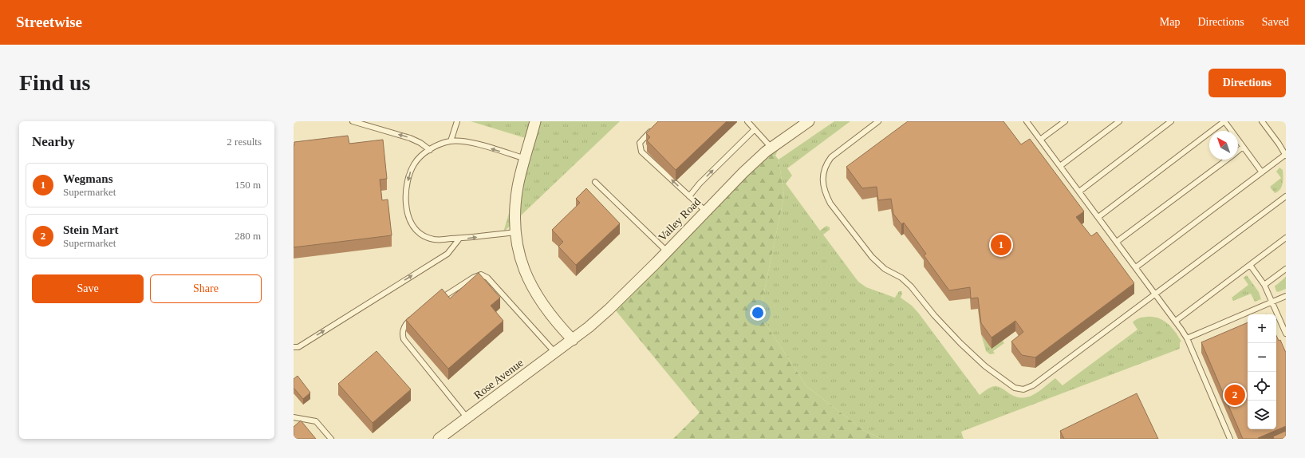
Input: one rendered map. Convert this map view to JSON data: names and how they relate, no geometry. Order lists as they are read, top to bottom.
{
  "streets": {
    "street": ["Valley Road", "Rose Avenue"]
  },
  "crossings": [
    ["Valley Road", "Rose Avenue"]
  ],
  "north": "top left",
  "page": {
    "header": "Streetwise",
    "nav": ["Map", "Directions", "Saved"],
    "buttons": [
      "Directions",
      ["Save", "Share"]
    ],
    "title": "Find us",
    "heading": ["Nearby", "2 results"],
    "list": [
      {
        "mark": "1",
        "name": "Wegmans",
        "note": "Supermarket",
        "value": "150 m"
      },
      {
        "mark": "2",
        "name": "Stein Mart",
        "note": "Supermarket",
        "value": "280 m"
      }
    ],
    "pins": ["1", "2"],
    "map_buttons": ["+", "−"]
  }
}
